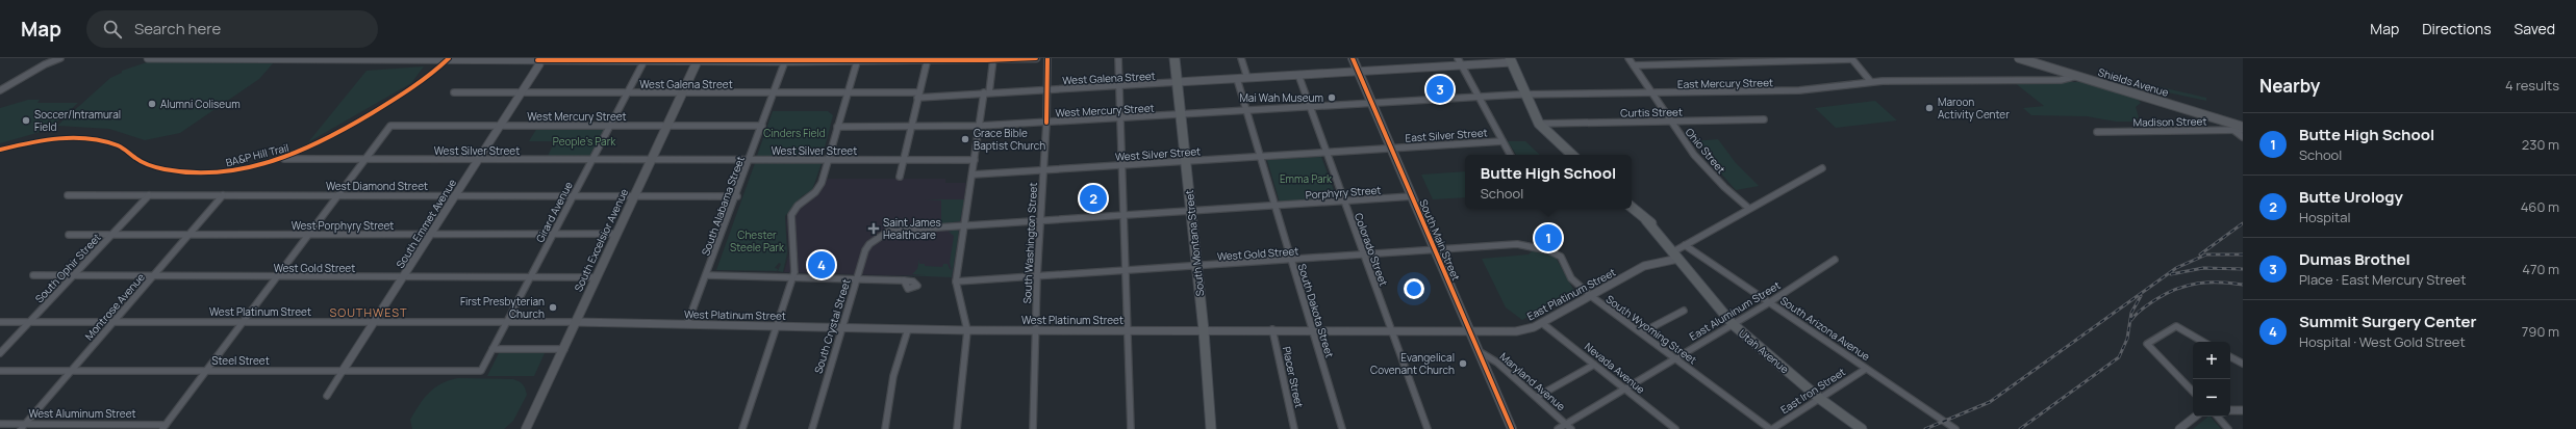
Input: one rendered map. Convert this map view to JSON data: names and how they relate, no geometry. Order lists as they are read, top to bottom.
{
  "streets": {
    "main road": [
      "Shields Avenue",
      "South Excelsior Avenue",
      "South Main Street",
      "South Montana Street",
      "Utah Avenue"
    ],
    "street": [
      "West Galena Street",
      "East Mercury Street",
      "West Mercury Street",
      "Curtis Street",
      "Madison Street",
      "East Silver Street",
      "West Silver Street",
      "Ohio Street",
      "West Diamond Street",
      "Porphyry Street",
      "South Alabama Street",
      "Girard Avenue",
      "South Emmet Avenue",
      "West Porphyry Street",
      "South Washington Street",
      "Colorado Street",
      "West Gold Street",
      "South Ophir Street",
      "East Platinum Street",
      "Montrose Avenue",
      "South Dakota Street",
      "East Aluminum Street",
      "West Platinum Street",
      "South Crystal Street",
      "South Arizona Avenue",
      "South Wyoming Street",
      "Steel Street",
      "Nevada Avenue",
      "Placer Street",
      "Maryland Avenue",
      "East Iron Street",
      "West Aluminum Street"
    ],
    "cycle path": ["BA&P Hill Trail"]
  },
  "crossings": [
    ["West Galena Street", "South Alabama Street"],
    ["West Galena Street", "Girard Avenue"],
    ["West Galena Street", "South Emmet Avenue"],
    ["West Galena Street", "South Excelsior Avenue"],
    ["West Galena Street", "South Main Street"],
    ["West Galena Street", "South Washington Street"],
    ["West Galena Street", "South Montana Street"],
    ["West Galena Street", "Colorado Street"],
    ["West Galena Street", "South Dakota Street"],
    ["Shields Avenue", "East Mercury Street"],
    ["East Mercury Street", "West Mercury Street"],
    ["East Mercury Street", "Ohio Street"],
    ["East Mercury Street", "South Main Street"],
    ["West Mercury Street", "West Silver Street"],
    ["West Mercury Street", "South Alabama Street"],
    ["West Mercury Street", "Girard Avenue"],
    ["West Mercury Street", "South Emmet Avenue"],
    ["West Mercury Street", "South Excelsior Avenue"],
    ["West Mercury Street", "South Main Street"],
    ["West Mercury Street", "South Washington Street"],
    ["West Mercury Street", "South Montana Street"],
    ["West Mercury Street", "Colorado Street"],
    ["West Mercury Street", "South Dakota Street"],
    ["Curtis Street", "Ohio Street"],
    ["East Silver Street", "West Silver Street"],
    ["East Silver Street", "South Main Street"],
    ["East Silver Street", "Colorado Street"],
    ["West Silver Street", "South Alabama Street"],
    ["West Silver Street", "Girard Avenue"],
    ["West Silver Street", "South Emmet Avenue"],
    ["West Silver Street", "South Excelsior Avenue"],
    ["West Silver Street", "South Washington Street"],
    ["West Silver Street", "South Montana Street"],
    ["West Silver Street", "Colorado Street"],
    ["West Silver Street", "South Dakota Street"],
    ["Ohio Street", "East Platinum Street"],
    ["West Diamond Street", "South Alabama Street"],
    ["West Diamond Street", "Girard Avenue"],
    ["West Diamond Street", "South Emmet Avenue"],
    ["West Diamond Street", "South Excelsior Avenue"],
    ["West Diamond Street", "South Ophir Street"],
    ["West Diamond Street", "Montrose Avenue"],
    ["Porphyry Street", "South Main Street"],
    ["Porphyry Street", "Colorado Street"],
    ["Porphyry Street", "South Dakota Street"],
    ["South Alabama Street", "West Platinum Street"],
    ["Girard Avenue", "West Porphyry Street"],
    ["Girard Avenue", "West Gold Street"],
    ["Girard Avenue", "West Platinum Street"],
    ["Girard Avenue", "Steel Street"],
    ["South Emmet Avenue", "West Porphyry Street"],
    ["South Emmet Avenue", "West Gold Street"],
    ["South Emmet Avenue", "West Platinum Street"],
    ["South Emmet Avenue", "Steel Street"],
    ["West Porphyry Street", "South Excelsior Avenue"],
    ["West Porphyry Street", "South Ophir Street"],
    ["West Porphyry Street", "Montrose Avenue"],
    ["South Excelsior Avenue", "West Gold Street"],
    ["South Excelsior Avenue", "West Platinum Street"],
    ["South Main Street", "West Gold Street"],
    ["South Main Street", "East Platinum Street"],
    ["South Main Street", "West Platinum Street"],
    ["South Main Street", "South Wyoming Street"],
    ["South Main Street", "Maryland Avenue"],
    ["South Washington Street", "West Gold Street"],
    ["South Washington Street", "West Platinum Street"],
    ["South Montana Street", "West Gold Street"],
    ["South Montana Street", "West Platinum Street"],
    ["Colorado Street", "West Gold Street"],
    ["Colorado Street", "West Platinum Street"],
    ["West Gold Street", "South Ophir Street"],
    ["West Gold Street", "Montrose Avenue"],
    ["West Gold Street", "South Dakota Street"],
    ["West Gold Street", "South Wyoming Street"],
    ["South Ophir Street", "West Platinum Street"],
    ["East Platinum Street", "West Platinum Street"],
    ["East Platinum Street", "South Arizona Avenue"],
    ["East Platinum Street", "South Wyoming Street"],
    ["East Platinum Street", "Utah Avenue"],
    ["East Platinum Street", "Nevada Avenue"],
    ["Montrose Avenue", "West Platinum Street"],
    ["Montrose Avenue", "Steel Street"],
    ["Montrose Avenue", "West Aluminum Street"],
    ["South Dakota Street", "West Platinum Street"],
    ["East Aluminum Street", "South Arizona Avenue"],
    ["East Aluminum Street", "South Wyoming Street"],
    ["East Aluminum Street", "Utah Avenue"],
    ["East Aluminum Street", "Nevada Avenue"],
    ["East Aluminum Street", "Maryland Avenue"],
    ["West Platinum Street", "South Crystal Street"],
    ["West Platinum Street", "Placer Street"],
    ["South Arizona Avenue", "East Iron Street"],
    ["South Wyoming Street", "East Iron Street"],
    ["Utah Avenue", "East Iron Street"]
  ],
  "districts": ["SOUTHWEST"],
  "parks": [
    "Cinders Field",
    "People's Park",
    "Emma Park",
    "Chester Steele Park"
  ],
  "places": {
    "other": [
      "Mai Wah Museum",
      "Alumni Coliseum",
      "Maroon Activity Center",
      "Soccer/Intramural Field",
      "Grace Bible Baptist Church",
      "First Presbyterian Church",
      "Evangelical Covenant Church"
    ],
    "health": ["Saint James Healthcare"]
  },
  "page": {
    "header": "Map",
    "search": "Search here",
    "nav": ["Map", "Directions", "Saved"],
    "heading": ["Nearby", "4 results"],
    "pins": [
      "3",
      "2",
      "1",
      "4"
    ],
    "list": [
      {
        "mark": "1",
        "name": "Butte High School",
        "note": "School",
        "value": "230 m"
      },
      {
        "mark": "2",
        "name": "Butte Urology",
        "note": "Hospital",
        "value": "460 m"
      },
      {
        "mark": "3",
        "name": "Dumas Brothel",
        "note": "Place · East Mercury Street",
        "value": "470 m"
      },
      {
        "mark": "4",
        "name": "Summit Surgery Center",
        "note": "Hospital · West Gold Street",
        "value": "790 m"
      }
    ],
    "popup": ["Butte High School", "School"],
    "map_buttons": ["+", "−"]
  }
}
